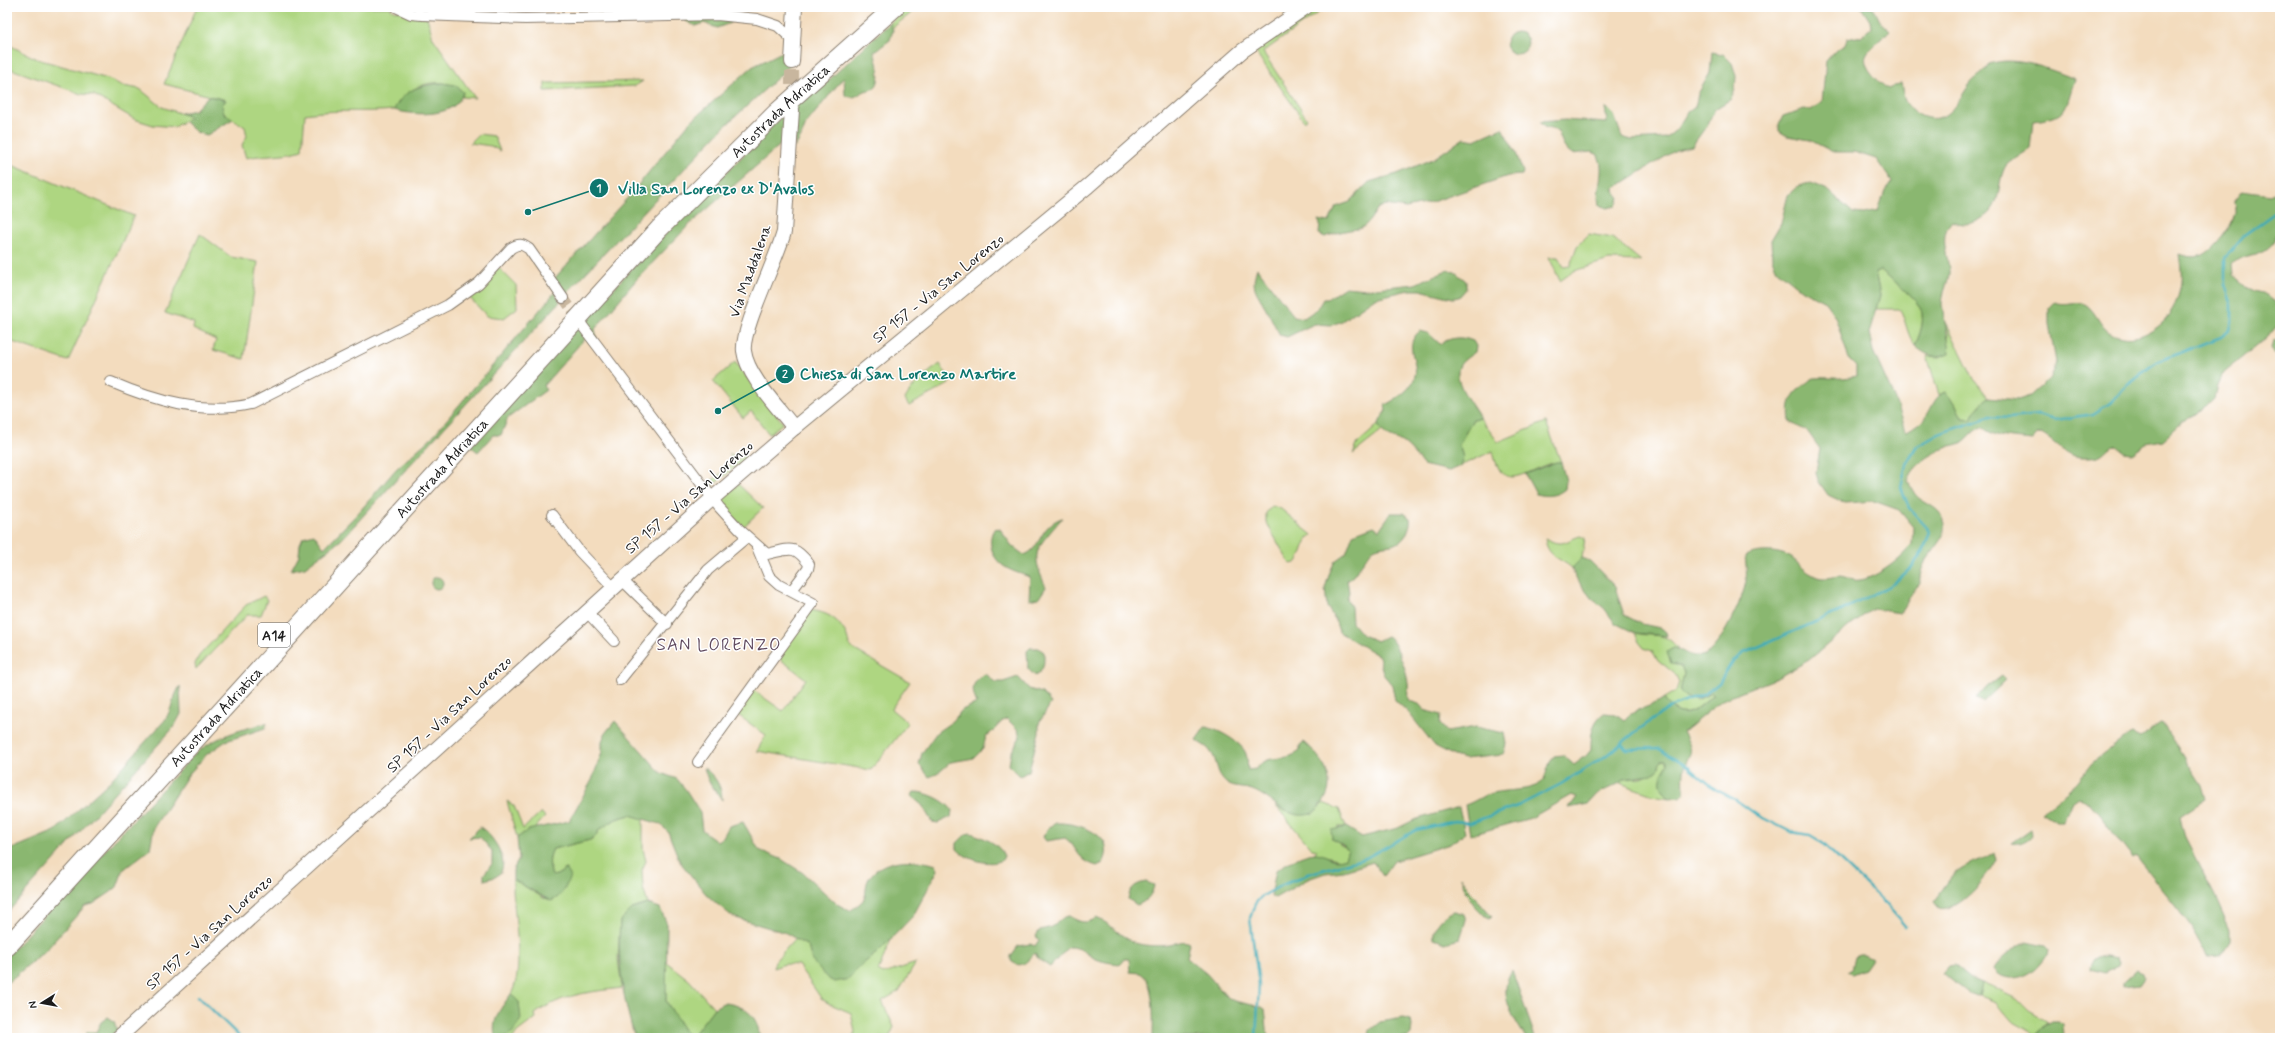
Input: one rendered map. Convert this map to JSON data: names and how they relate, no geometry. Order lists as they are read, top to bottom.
{
  "streets": {
    "highway": ["Autostrada Adriatica", "A14"],
    "main road": ["Via Maddalena", "SP 157 - Via San Lorenzo"]
  },
  "crossings": [
    ["Via Maddalena", "SP 157 - Via San Lorenzo"]
  ],
  "districts": ["SAN LORENZO"],
  "places": ["Villa San Lorenzo ex D'Avalos", "Chiesa di San Lorenzo Martire"],
  "north": "left"
}
